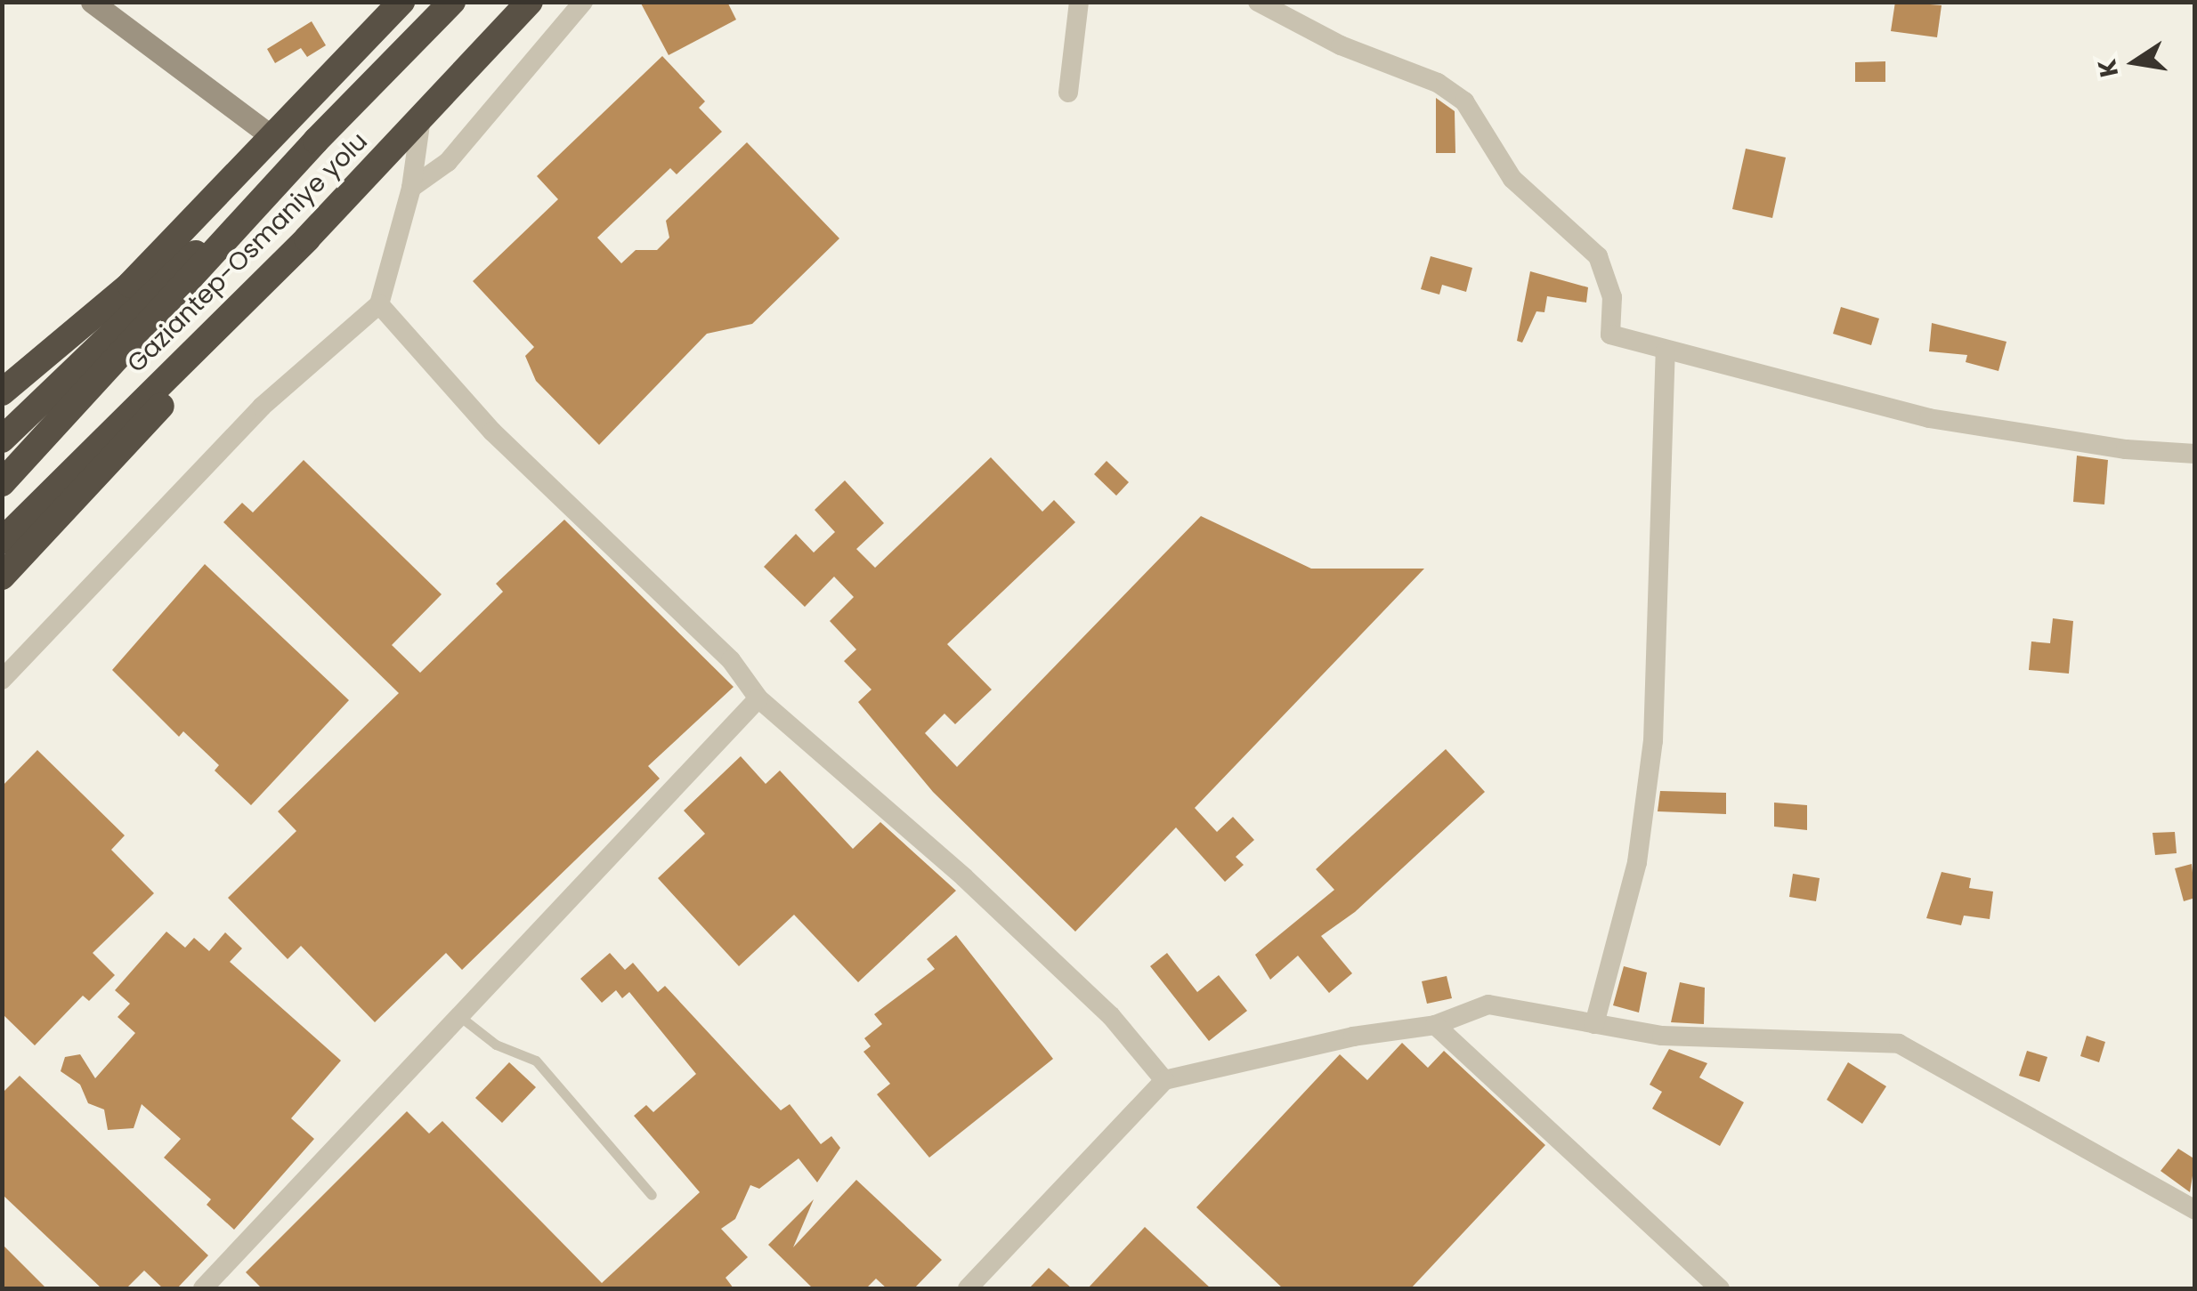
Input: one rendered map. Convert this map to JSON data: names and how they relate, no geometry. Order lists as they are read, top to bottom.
{
  "streets": {
    "highway": ["Gaziantep-Osmaniye yolu"]
  },
  "north": "left"
}
